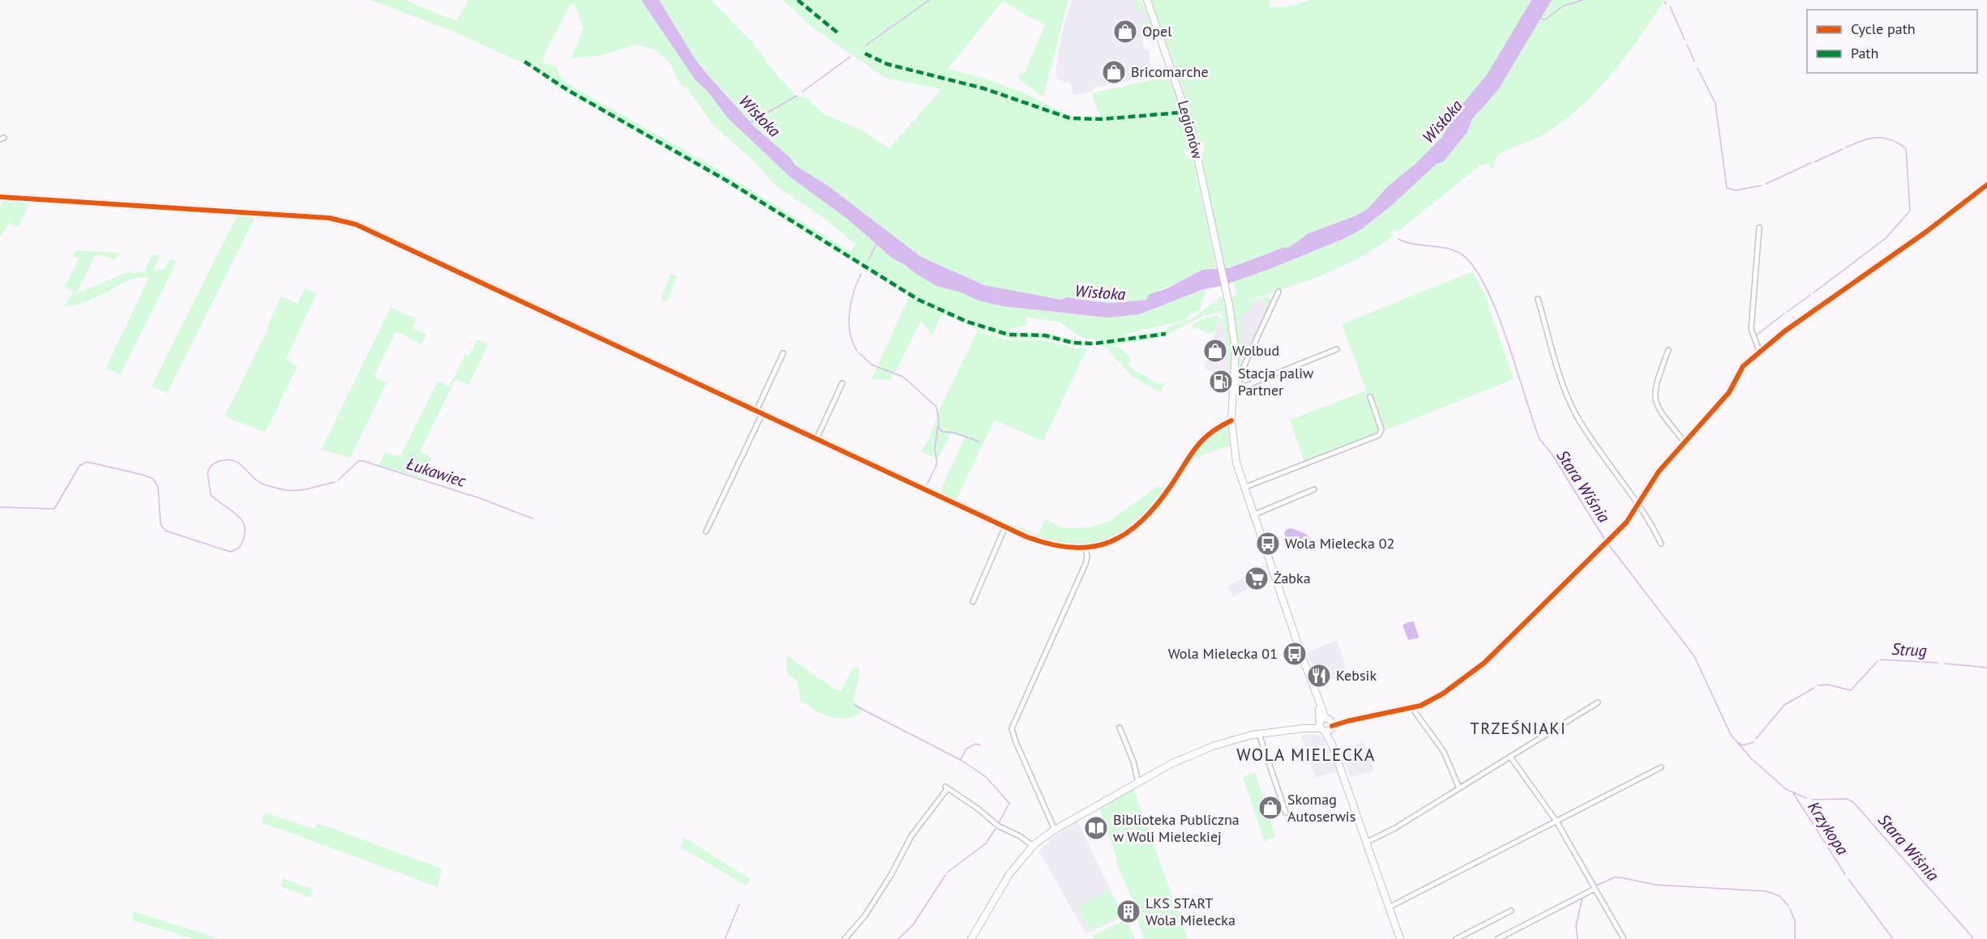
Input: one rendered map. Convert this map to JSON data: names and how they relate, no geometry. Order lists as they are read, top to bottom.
{
  "streets": {
    "street": ["Legionów"]
  },
  "districts": ["TRZEŚNIAKI", "WOLA MIELECKA"],
  "water": [
    "Wisłoka",
    "Łukawiec",
    "Stara Wiśnia",
    "Strug",
    "Krzykopa"
  ],
  "places": {
    "shop": [
      "Opel",
      "Bricomarche",
      "Wolbud",
      "Skomag Autoserwis"
    ],
    "fuel station": ["Stacja paliw Partner"],
    "bus stop": ["Wola Mielecka 02", "Wola Mielecka 01"],
    "supermarket": ["Żabka"],
    "restaurant": ["Kebsik"],
    "library": ["Biblioteka Publiczna w Woli Mieleckiej"],
    "building": ["LKS START Wola Mielecka"]
  },
  "legend": ["Cycle path", "Path"]
}
